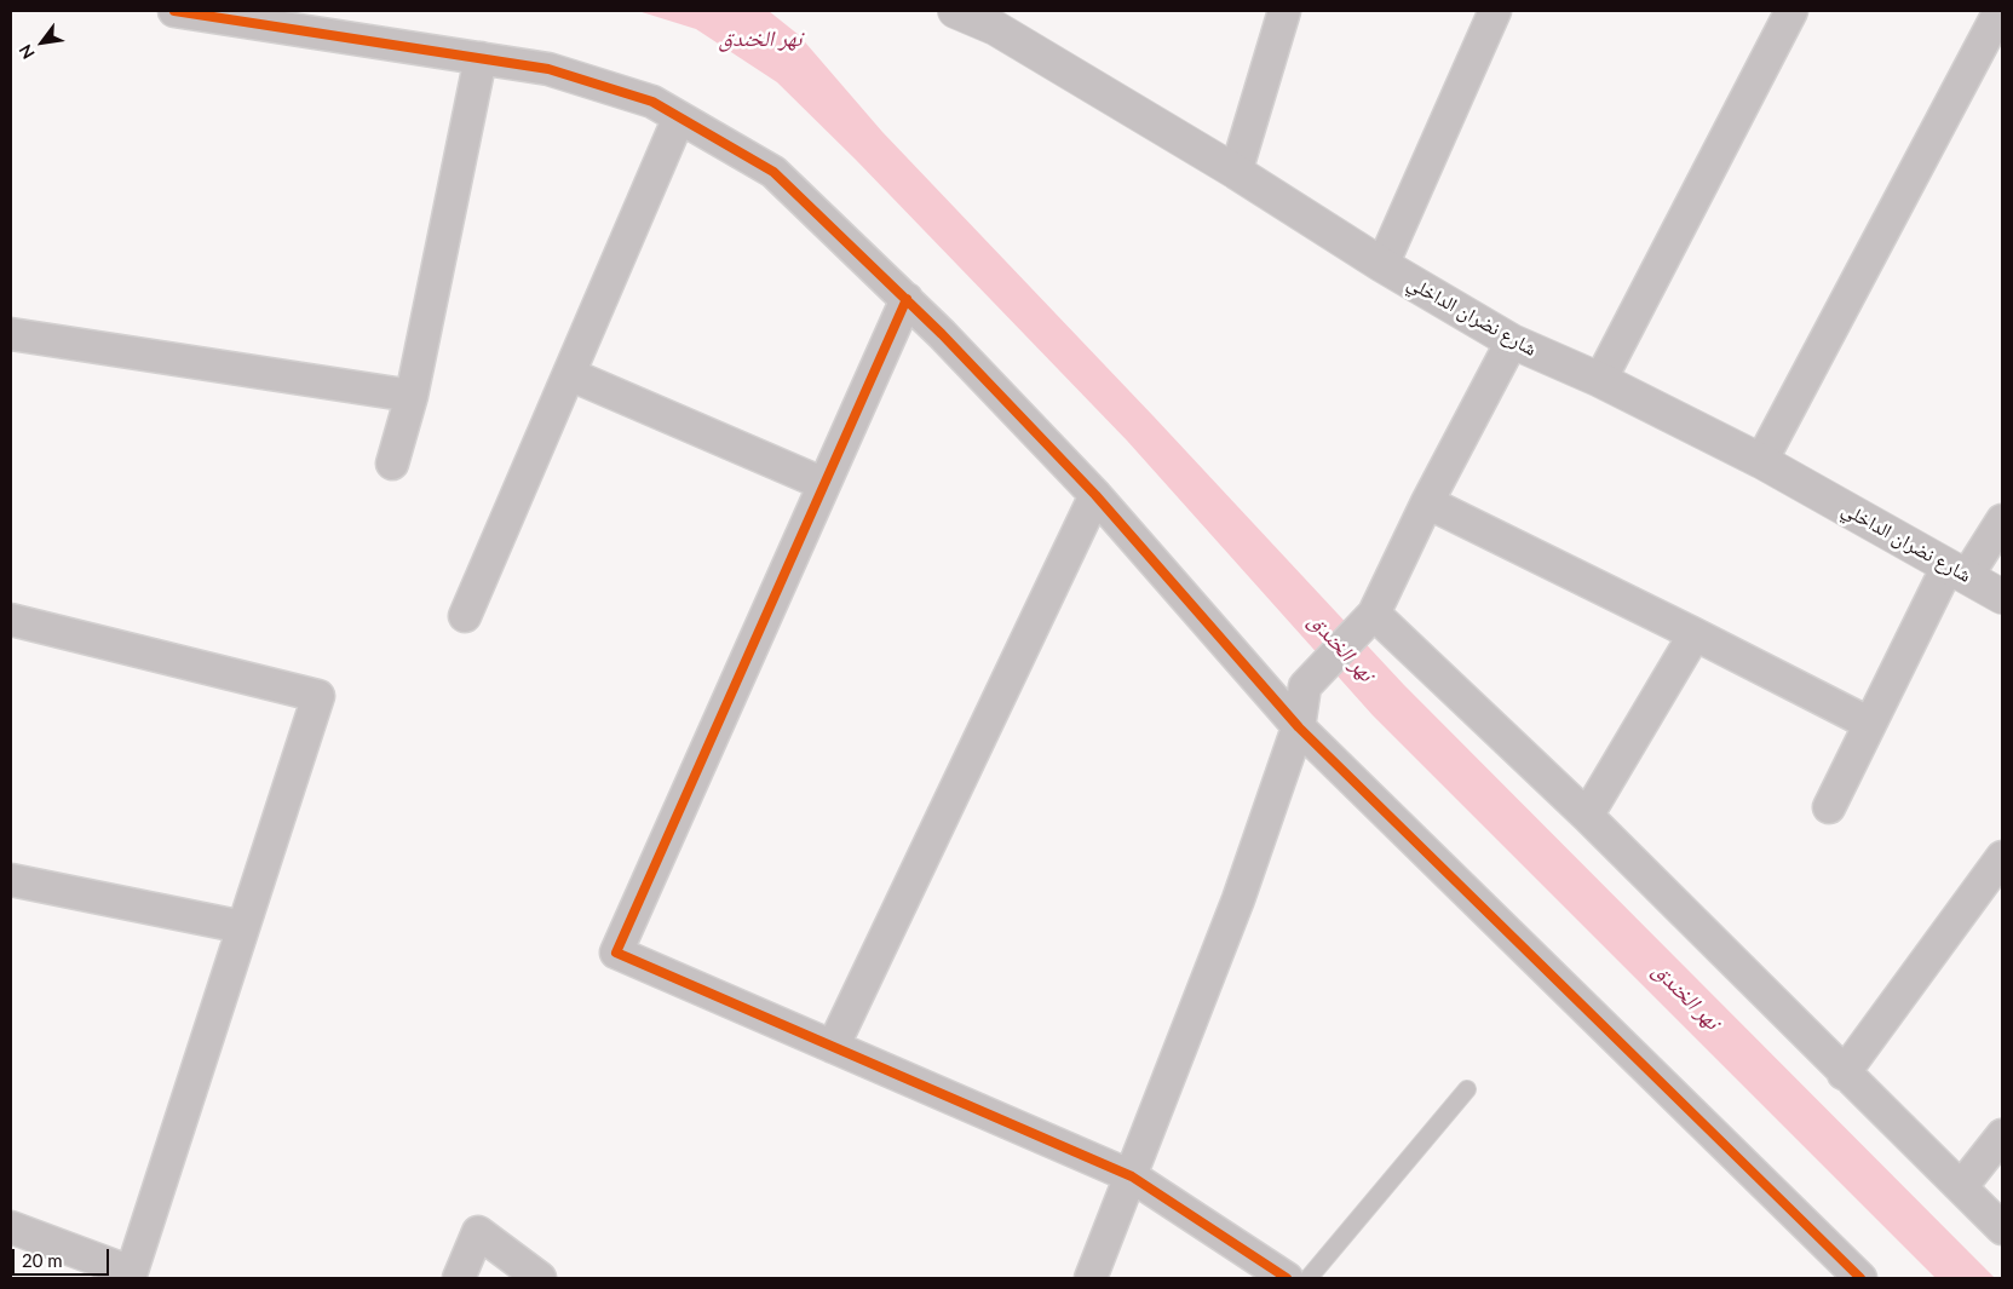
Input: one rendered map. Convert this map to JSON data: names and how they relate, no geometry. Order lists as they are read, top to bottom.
{
  "streets": {
    "street": ["شارع نضران الداخلي"]
  },
  "water": ["نهر الخندق"],
  "scale_bar": "20 m",
  "north": "bottom left"
}
